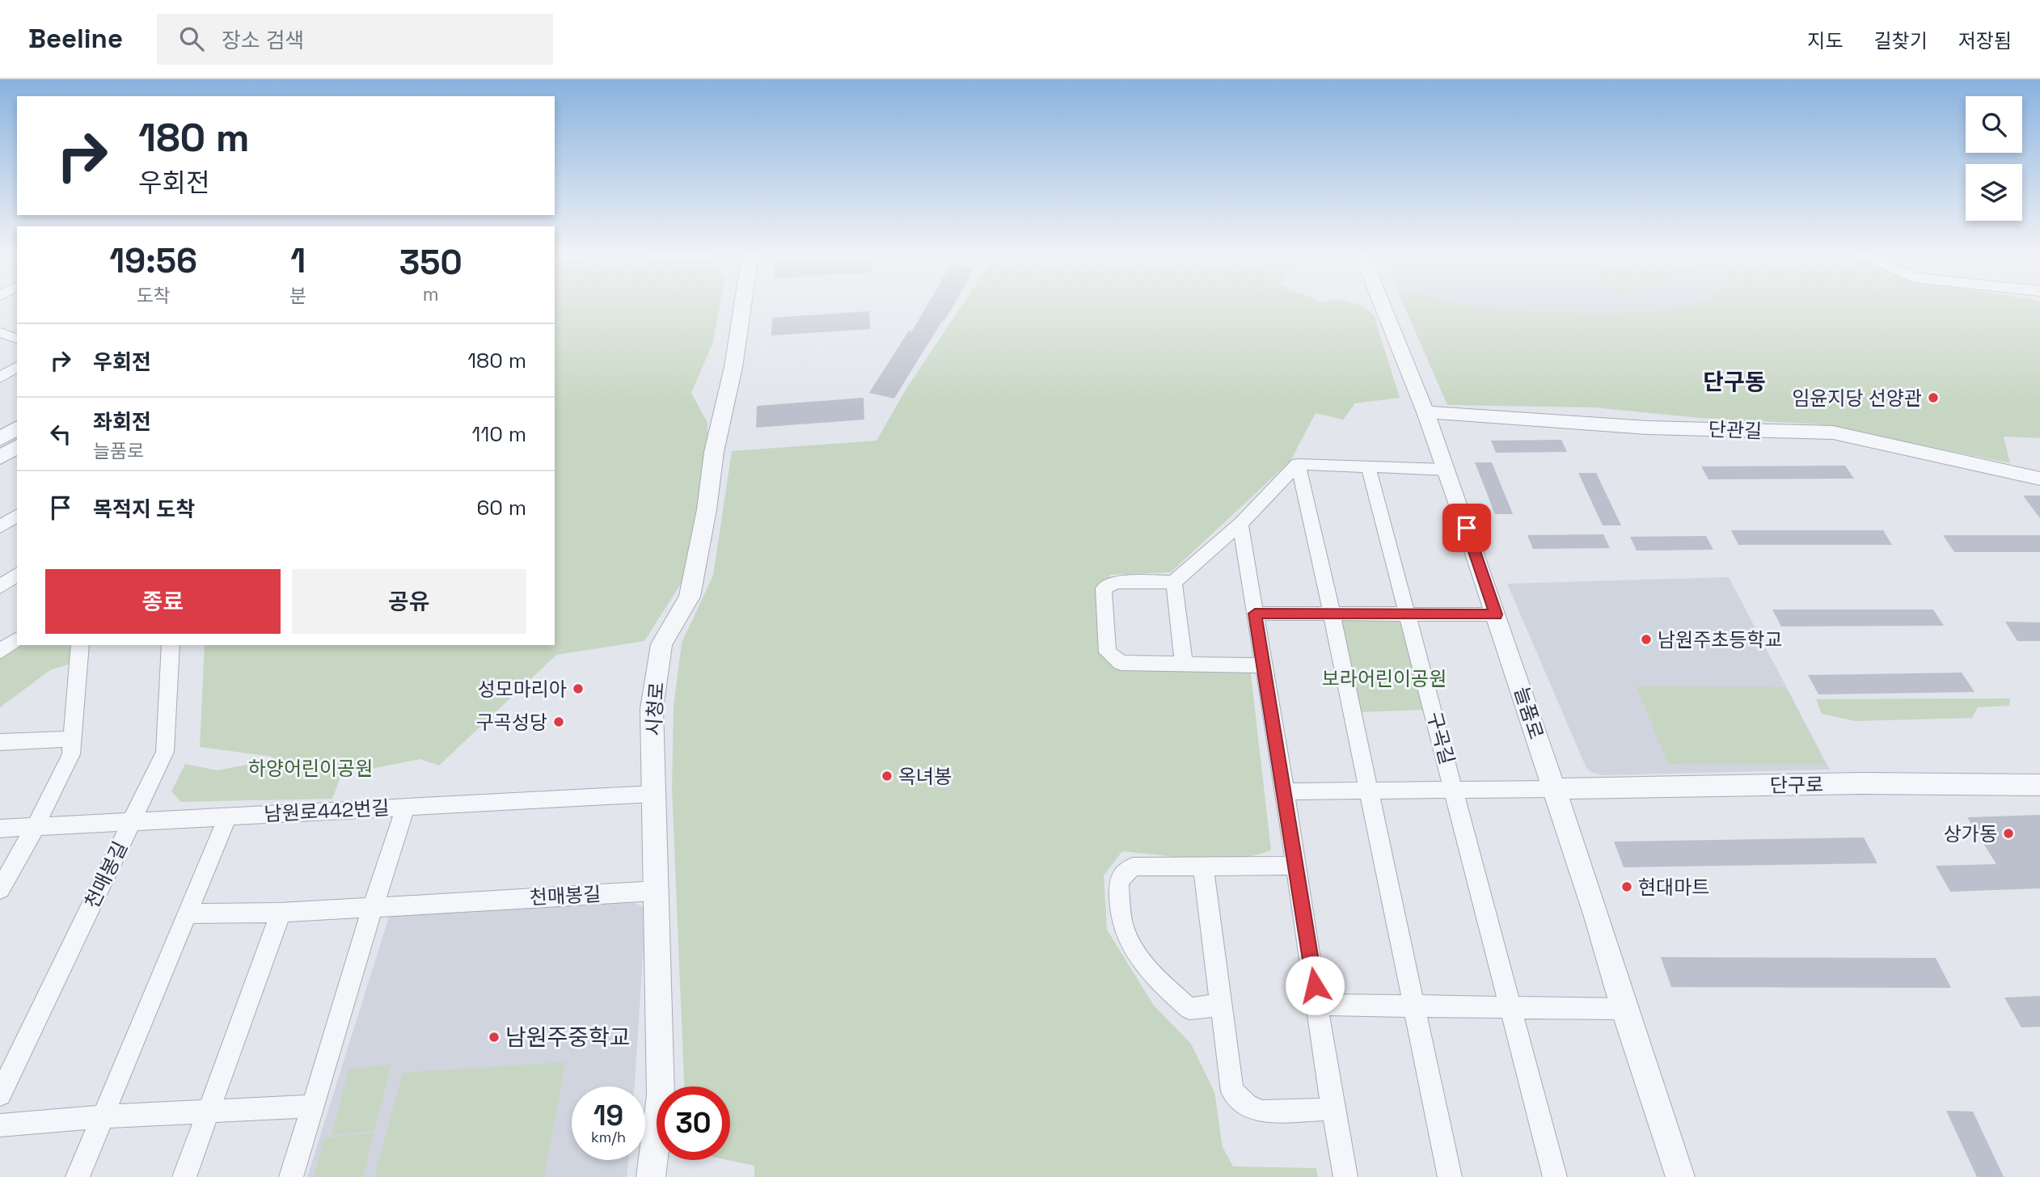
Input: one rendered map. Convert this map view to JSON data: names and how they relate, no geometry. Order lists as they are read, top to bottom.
{
  "streets": {
    "street": [
      "단관길",
      "시청로",
      "늘품로",
      "구곡길",
      "단구로",
      "남원로442번길",
      "천매봉길"
    ]
  },
  "crossings": [
    ["단관길", "늘품로"],
    ["시청로", "남원로442번길"],
    ["시청로", "천매봉길"],
    ["늘품로", "단구로"],
    ["남원로442번길", "천매봉길"]
  ],
  "districts": ["단구동"],
  "parks": ["보라어린이공원", "하양어린이공원"],
  "places": [
    "임윤지당 선양관",
    "남원주초등학교",
    "성모마리아",
    "구곡성당",
    "옥녀봉",
    "상가동",
    "현대마트",
    "남원주중학교"
  ],
  "page": {
    "header": "Beeline",
    "search": "장소 검색",
    "nav": ["지도", "길찾기", "저장됨"],
    "turn": ["180 m", "우회전"],
    "eta": [
      "19:56",
      "도착",
      "1",
      "분",
      "350",
      "m"
    ],
    "list": [
      {
        "name": "우회전",
        "value": "180 m"
      },
      {
        "name": "좌회전",
        "note": "늘품로",
        "value": "110 m"
      },
      {
        "name": "목적지 도착",
        "value": "60 m"
      }
    ],
    "buttons": ["종료", "공유"],
    "speed": "19 km/h",
    "limit": "30"
  }
}
